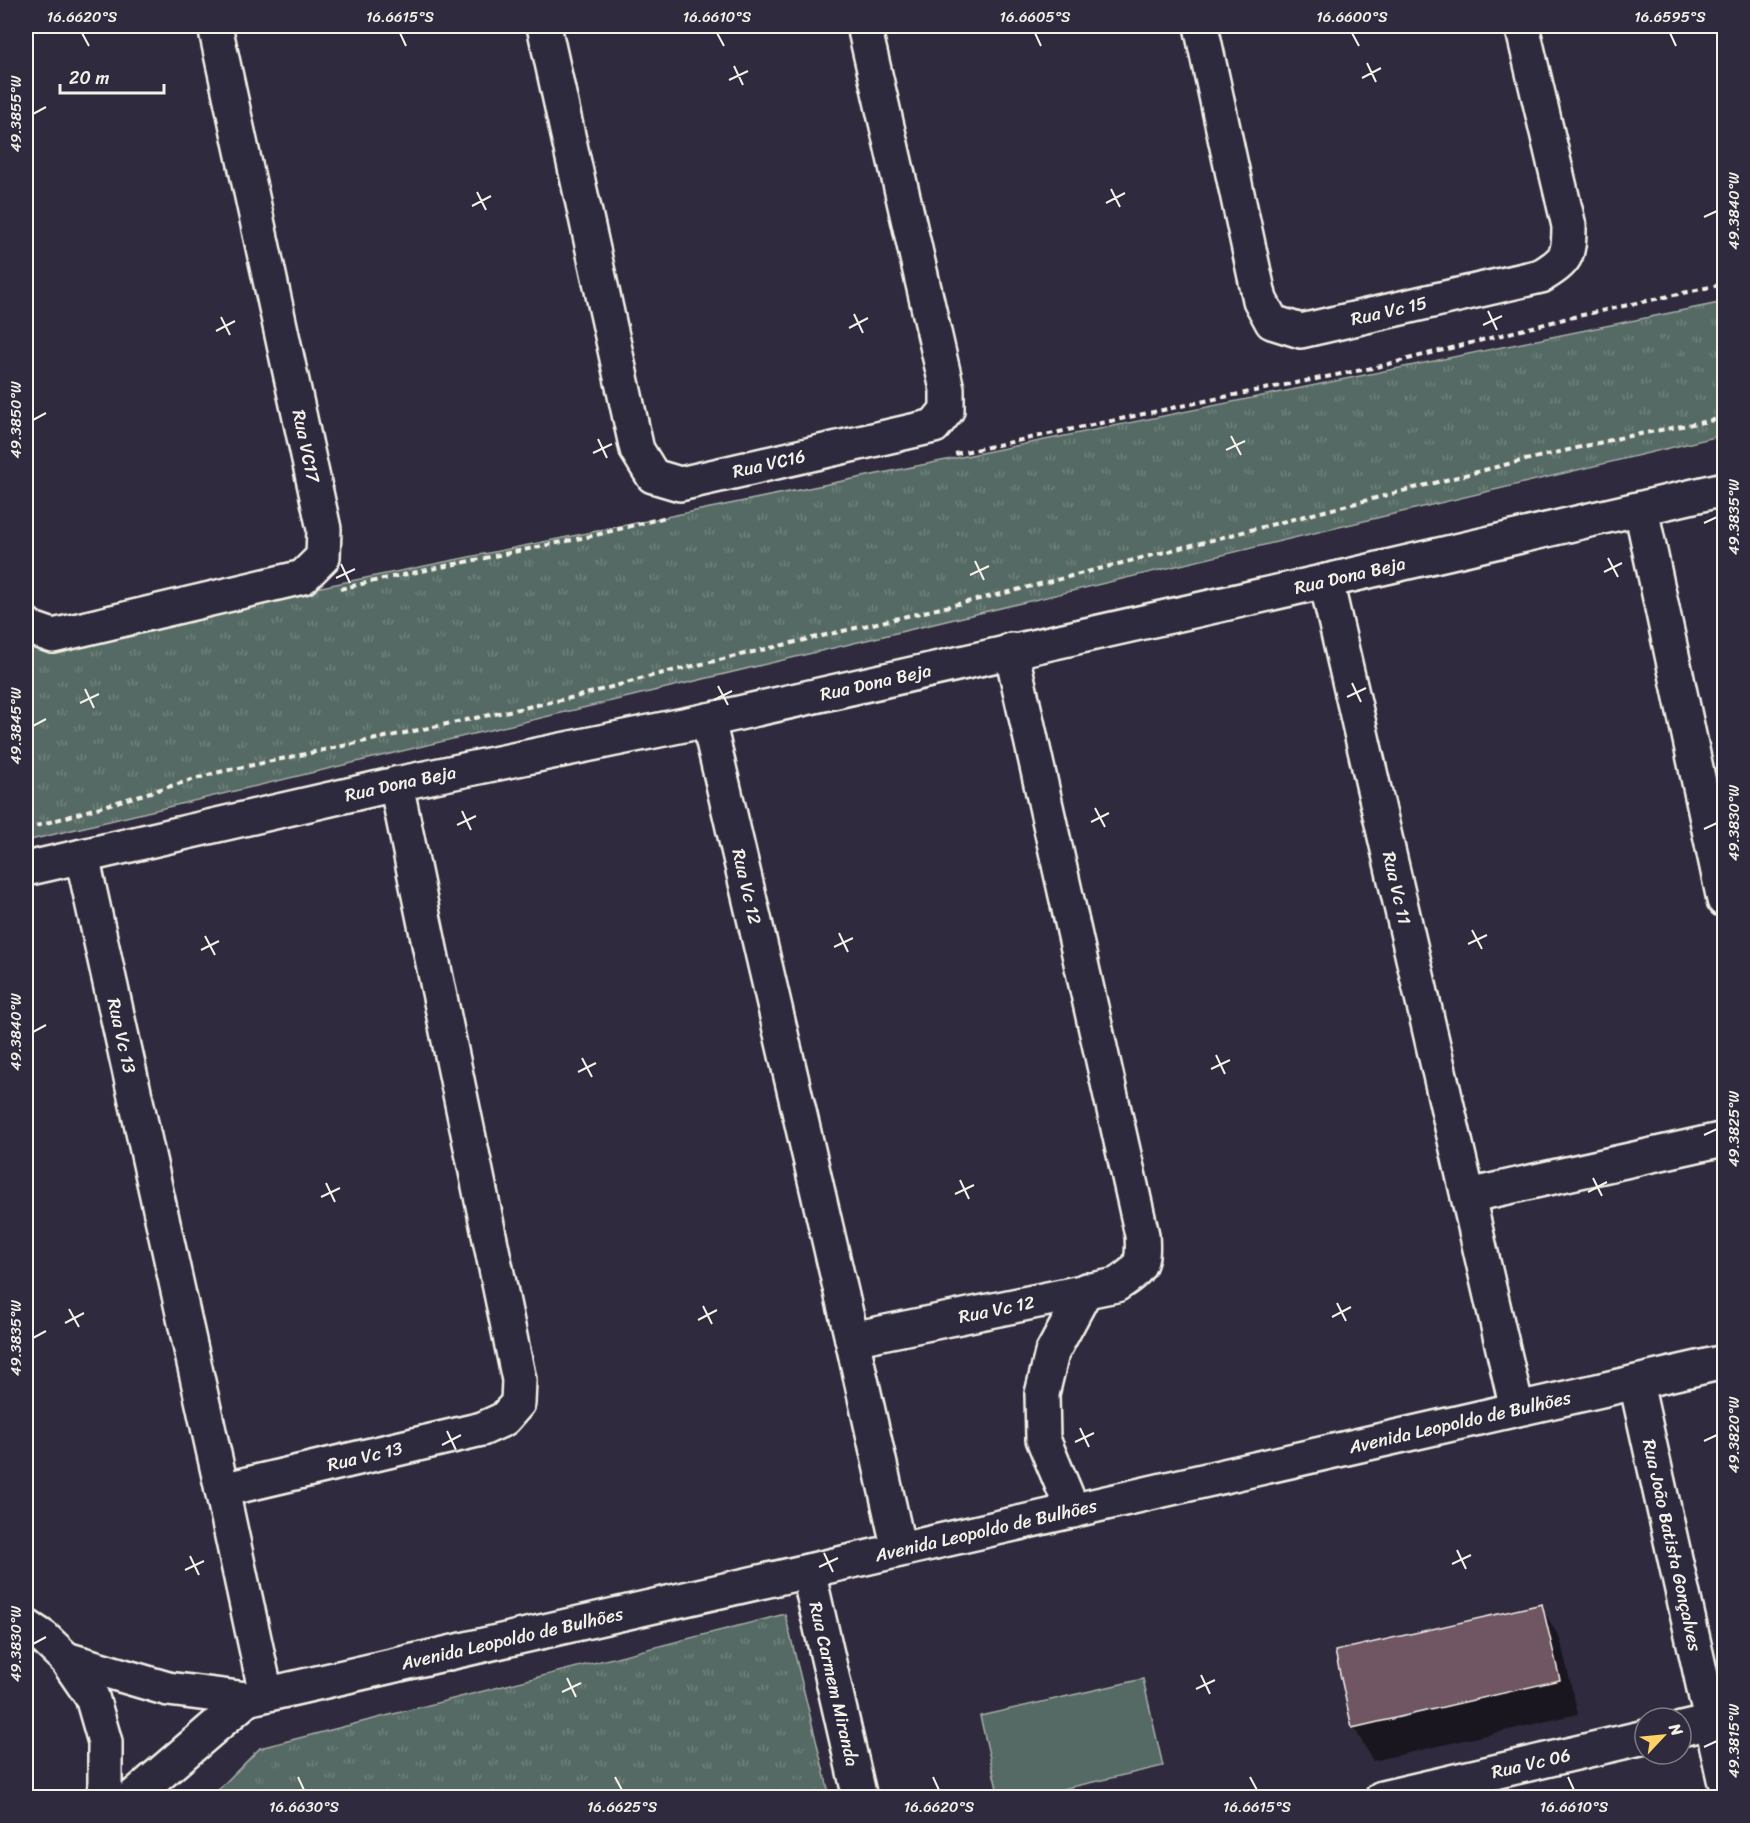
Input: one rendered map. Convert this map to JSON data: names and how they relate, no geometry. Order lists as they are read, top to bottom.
{
  "streets": {
    "street": [
      "Rua Vc 15",
      "Rua VC17",
      "Rua VC16",
      "Rua Dona Beja",
      "Rua Vc 12",
      "Rua Vc 11",
      "Rua Vc 13",
      "Avenida Leopoldo de Bulhões",
      "Rua João Batista Gonçalves",
      "Rua Carmem Miranda",
      "Rua Vc 06"
    ]
  },
  "crossings": [
    ["Rua Dona Beja", "Rua Vc 12"],
    ["Rua Dona Beja", "Rua Vc 11"],
    ["Rua Dona Beja", "Rua Vc 13"],
    ["Rua Vc 11", "Avenida Leopoldo de Bulhões"],
    ["Avenida Leopoldo de Bulhões", "Rua João Batista Gonçalves"],
    ["Avenida Leopoldo de Bulhões", "Rua Carmem Miranda"]
  ],
  "scale_bar": "20 m",
  "north": "top right",
  "coordinates": [
    "16.6620°S",
    "16.6615°S",
    "16.6610°S",
    "16.6605°S",
    "16.6600°S",
    "16.6595°S",
    "49.3855°W",
    "49.3840°W",
    "49.3850°W",
    "49.3835°W",
    "49.3845°W",
    "49.3830°W",
    "49.3825°W",
    "49.3820°W",
    "49.3815°W",
    "16.6630°S",
    "16.6625°S"
  ]
}
